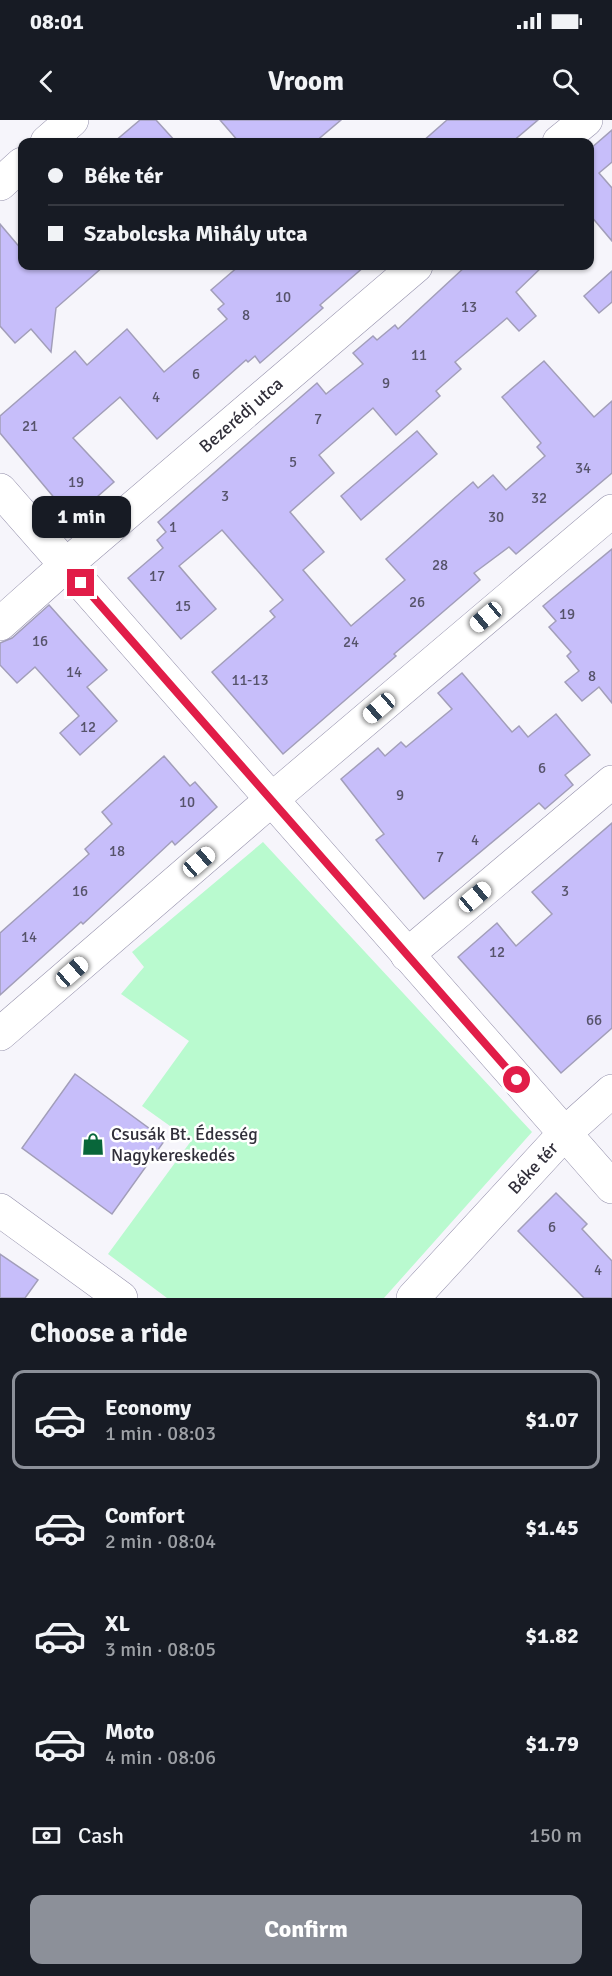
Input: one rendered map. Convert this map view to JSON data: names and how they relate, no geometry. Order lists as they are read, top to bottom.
{
  "streets": {
    "street": ["Bezerédj utca", "Béke tér"]
  },
  "crossings": [
    ["Bezerédj utca", "Béke tér"]
  ],
  "places": {
    "shop": ["Csusák Bt. Édesség Nagykereskedés"]
  },
  "house_numbers": [
    "10",
    "13",
    "8",
    "11",
    "6",
    "9",
    "4",
    "7",
    "21",
    "5",
    "34",
    "19",
    "3",
    "32",
    "30",
    "1",
    "28",
    "17",
    "26",
    "15",
    "19",
    "16",
    "24",
    "14",
    "8",
    "11-13",
    "12",
    "6",
    "9",
    "10",
    "4",
    "18",
    "7",
    "16",
    "3",
    "14",
    "12",
    "66",
    "6",
    "4"
  ],
  "page": {
    "status": "08:01",
    "header": "Vroom",
    "banner": ["Béke tér", "Szabolcska Mihály utca"],
    "bubble": "1 min",
    "heading": "Choose a ride",
    "list": [
      {
        "name": "Economy",
        "note": "1 min · 08:03",
        "value": "$1.07"
      },
      {
        "name": "Comfort",
        "note": "2 min · 08:04",
        "value": "$1.45"
      },
      {
        "name": "XL",
        "note": "3 min · 08:05",
        "value": "$1.82"
      },
      {
        "name": "Moto",
        "note": "4 min · 08:06",
        "value": "$1.79"
      }
    ],
    "pay": ["Cash", "150 m"],
    "buttons": "Confirm"
  }
}
